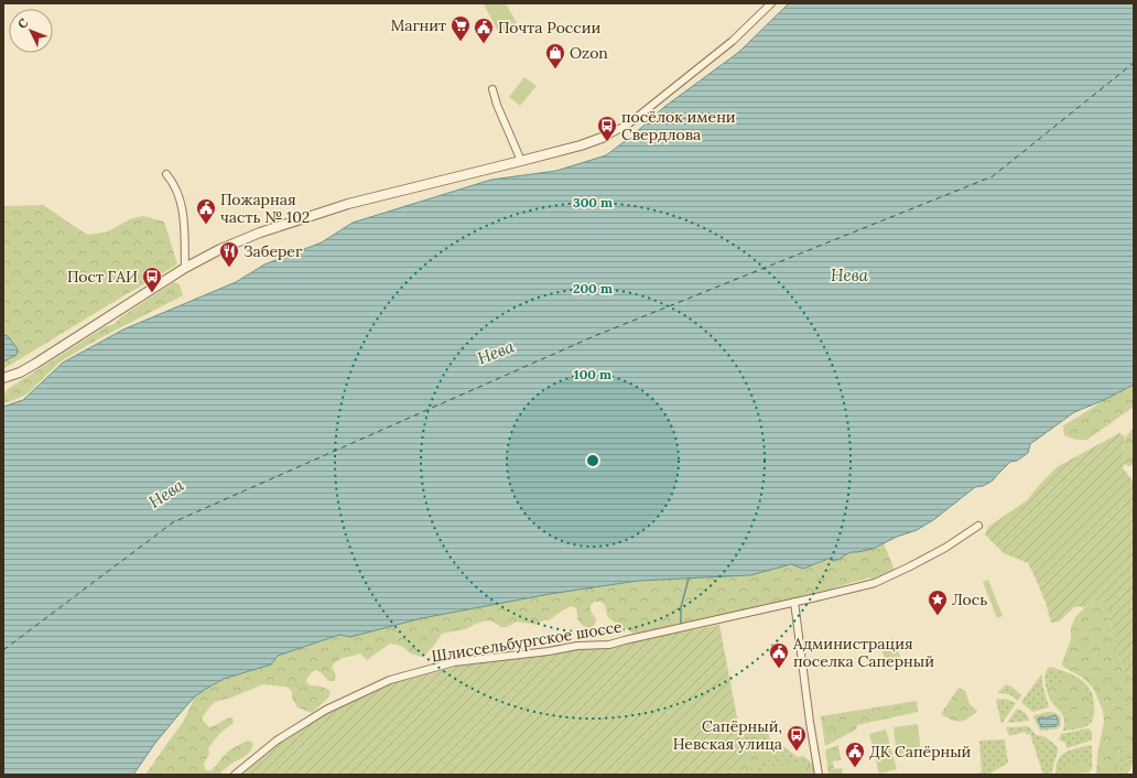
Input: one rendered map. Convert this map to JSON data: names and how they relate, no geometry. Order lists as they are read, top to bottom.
{
  "streets": {
    "street": ["Шлиссельбургское шоссе"]
  },
  "water": ["Нева"],
  "places": {
    "supermarket": ["Магнит"],
    "public building": [
      "Почта России",
      "Пожарная часть № 102",
      "Администрация поселка Саперный",
      "ДК Сапёрный"
    ],
    "shop": ["Ozon"],
    "bus stop": ["посёлок имени Свердлова", "Пост ГАИ", "Сапёрный, Невская улица"],
    "restaurant": ["Заберег"],
    "place": ["Лось"]
  },
  "north": "top left",
  "rings": ["300 m", "200 m", "100 m"]
}
